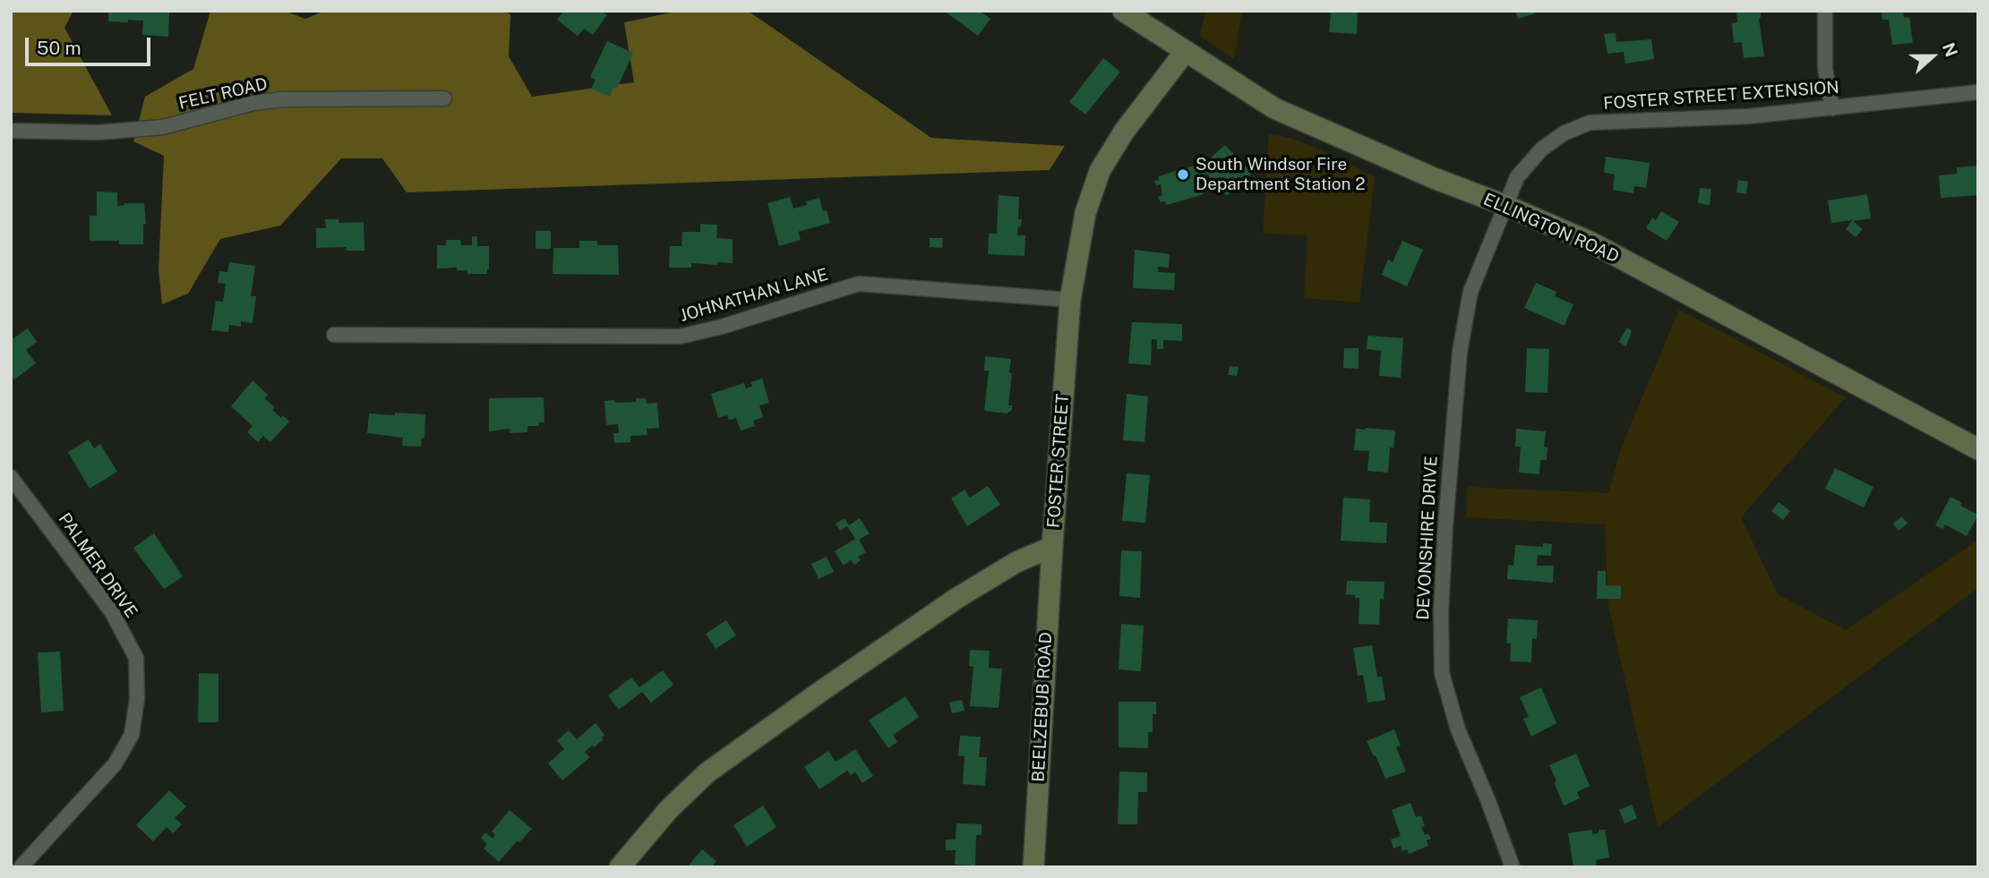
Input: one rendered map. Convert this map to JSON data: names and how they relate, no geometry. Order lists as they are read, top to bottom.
{
  "streets": {
    "street": [
      "FELT ROAD",
      "FOSTER STREET EXTENSION",
      "ELLINGTON ROAD",
      "JOHNATHAN LANE",
      "FOSTER STREET",
      "DEVONSHIRE DRIVE",
      "PALMER DRIVE",
      "BEELZEBUB ROAD"
    ]
  },
  "crossings": [
    ["FOSTER STREET EXTENSION", "ELLINGTON ROAD"],
    ["FOSTER STREET EXTENSION", "DEVONSHIRE DRIVE"],
    ["ELLINGTON ROAD", "FOSTER STREET"],
    ["ELLINGTON ROAD", "DEVONSHIRE DRIVE"],
    ["JOHNATHAN LANE", "FOSTER STREET"],
    ["FOSTER STREET", "BEELZEBUB ROAD"]
  ],
  "places": ["South Windsor Fire Department Station 2"],
  "scale_bar": "50 m",
  "north": "right"
}
